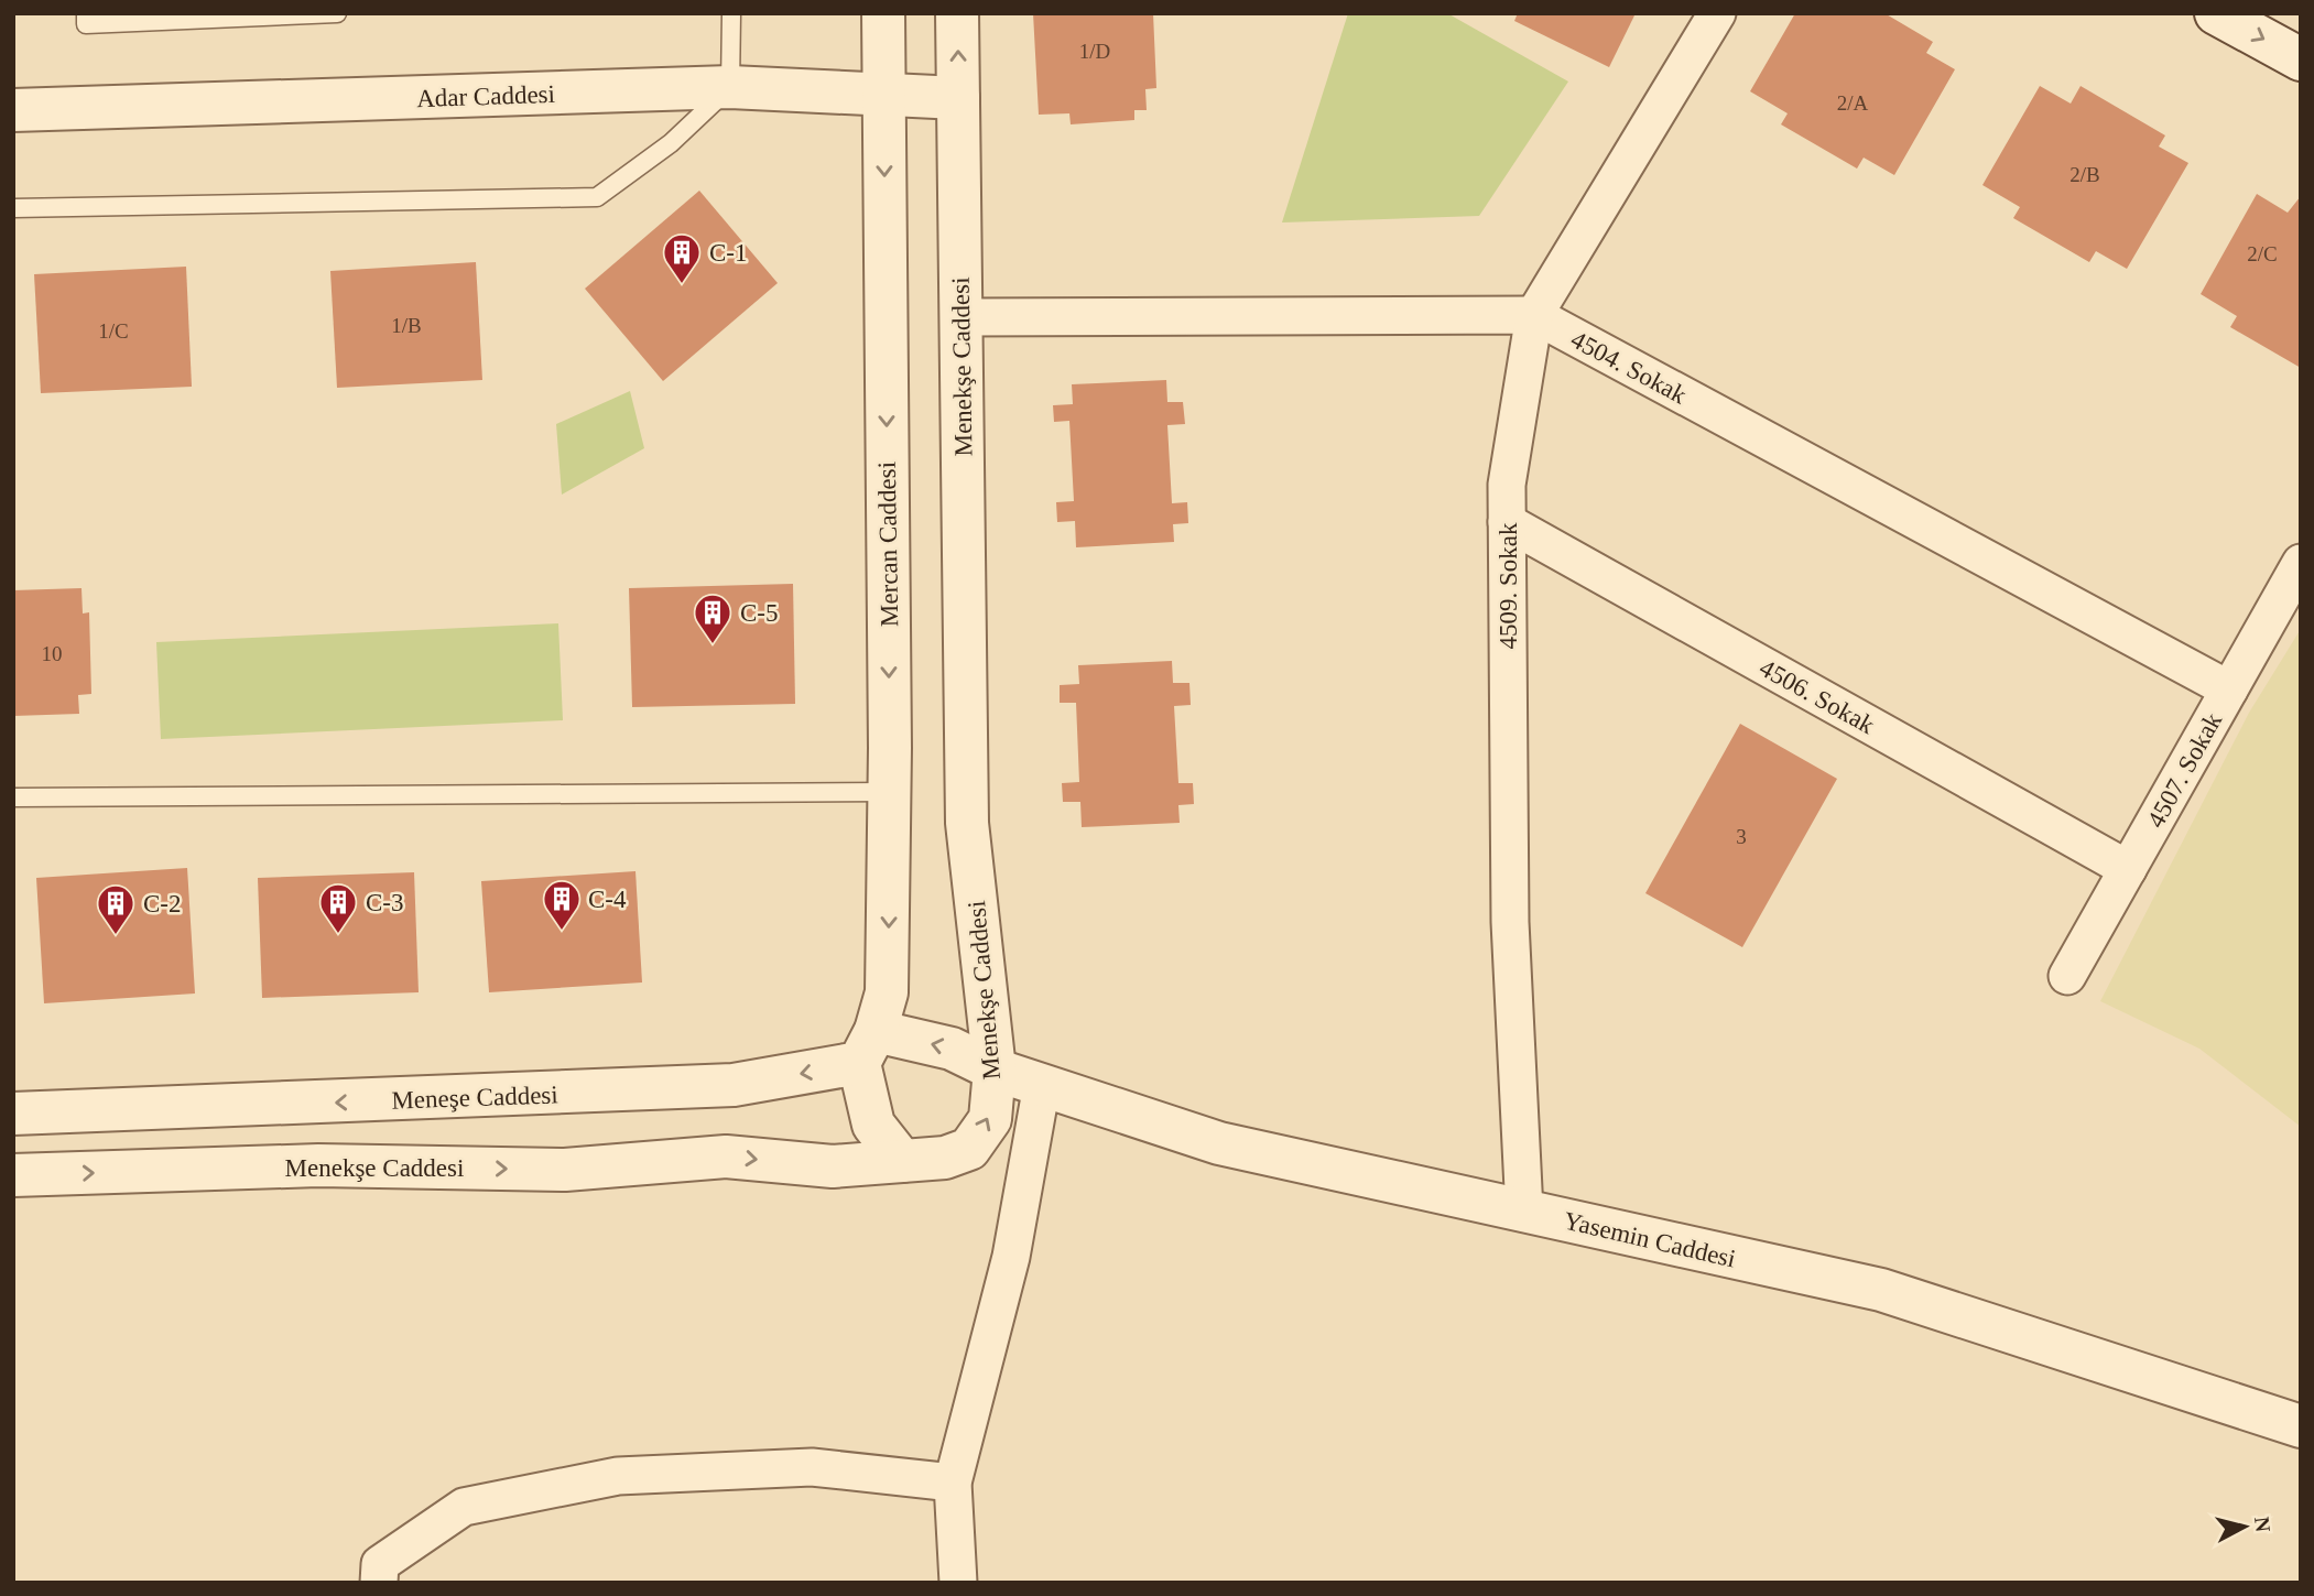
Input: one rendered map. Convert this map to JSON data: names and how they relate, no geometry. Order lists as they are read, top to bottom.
{
  "streets": {
    "street": [
      "Adar Caddesi",
      "Menekşe Caddesi",
      "4504. Sokak",
      "Mercan Caddesi",
      "4509. Sokak",
      "4506. Sokak",
      "4507. Sokak",
      "Meneşe Caddesi",
      "Yasemin Caddesi"
    ]
  },
  "crossings": [
    ["Adar Caddesi", "Menekşe Caddesi"],
    ["Adar Caddesi", "Mercan Caddesi"],
    ["Menekşe Caddesi", "4504. Sokak"],
    ["Menekşe Caddesi", "Mercan Caddesi"],
    ["Menekşe Caddesi", "Yasemin Caddesi"],
    ["4504. Sokak", "4509. Sokak"],
    ["4504. Sokak", "4507. Sokak"],
    ["Mercan Caddesi", "Meneşe Caddesi"],
    ["Mercan Caddesi", "Yasemin Caddesi"],
    ["4509. Sokak", "4506. Sokak"],
    ["4509. Sokak", "Yasemin Caddesi"],
    ["4506. Sokak", "4507. Sokak"],
    ["Meneşe Caddesi", "Yasemin Caddesi"]
  ],
  "one_way": ["Mercan Caddesi", "Meneşe Caddesi"],
  "places": {
    "building": [
      "C-1",
      "C-5",
      "C-4",
      "C-3",
      "C-2"
    ]
  },
  "house_numbers": [
    "1/D",
    "2/A",
    "2/B",
    "2/C",
    "1/B",
    "1/C",
    "10",
    "3"
  ],
  "north": "right"
}
